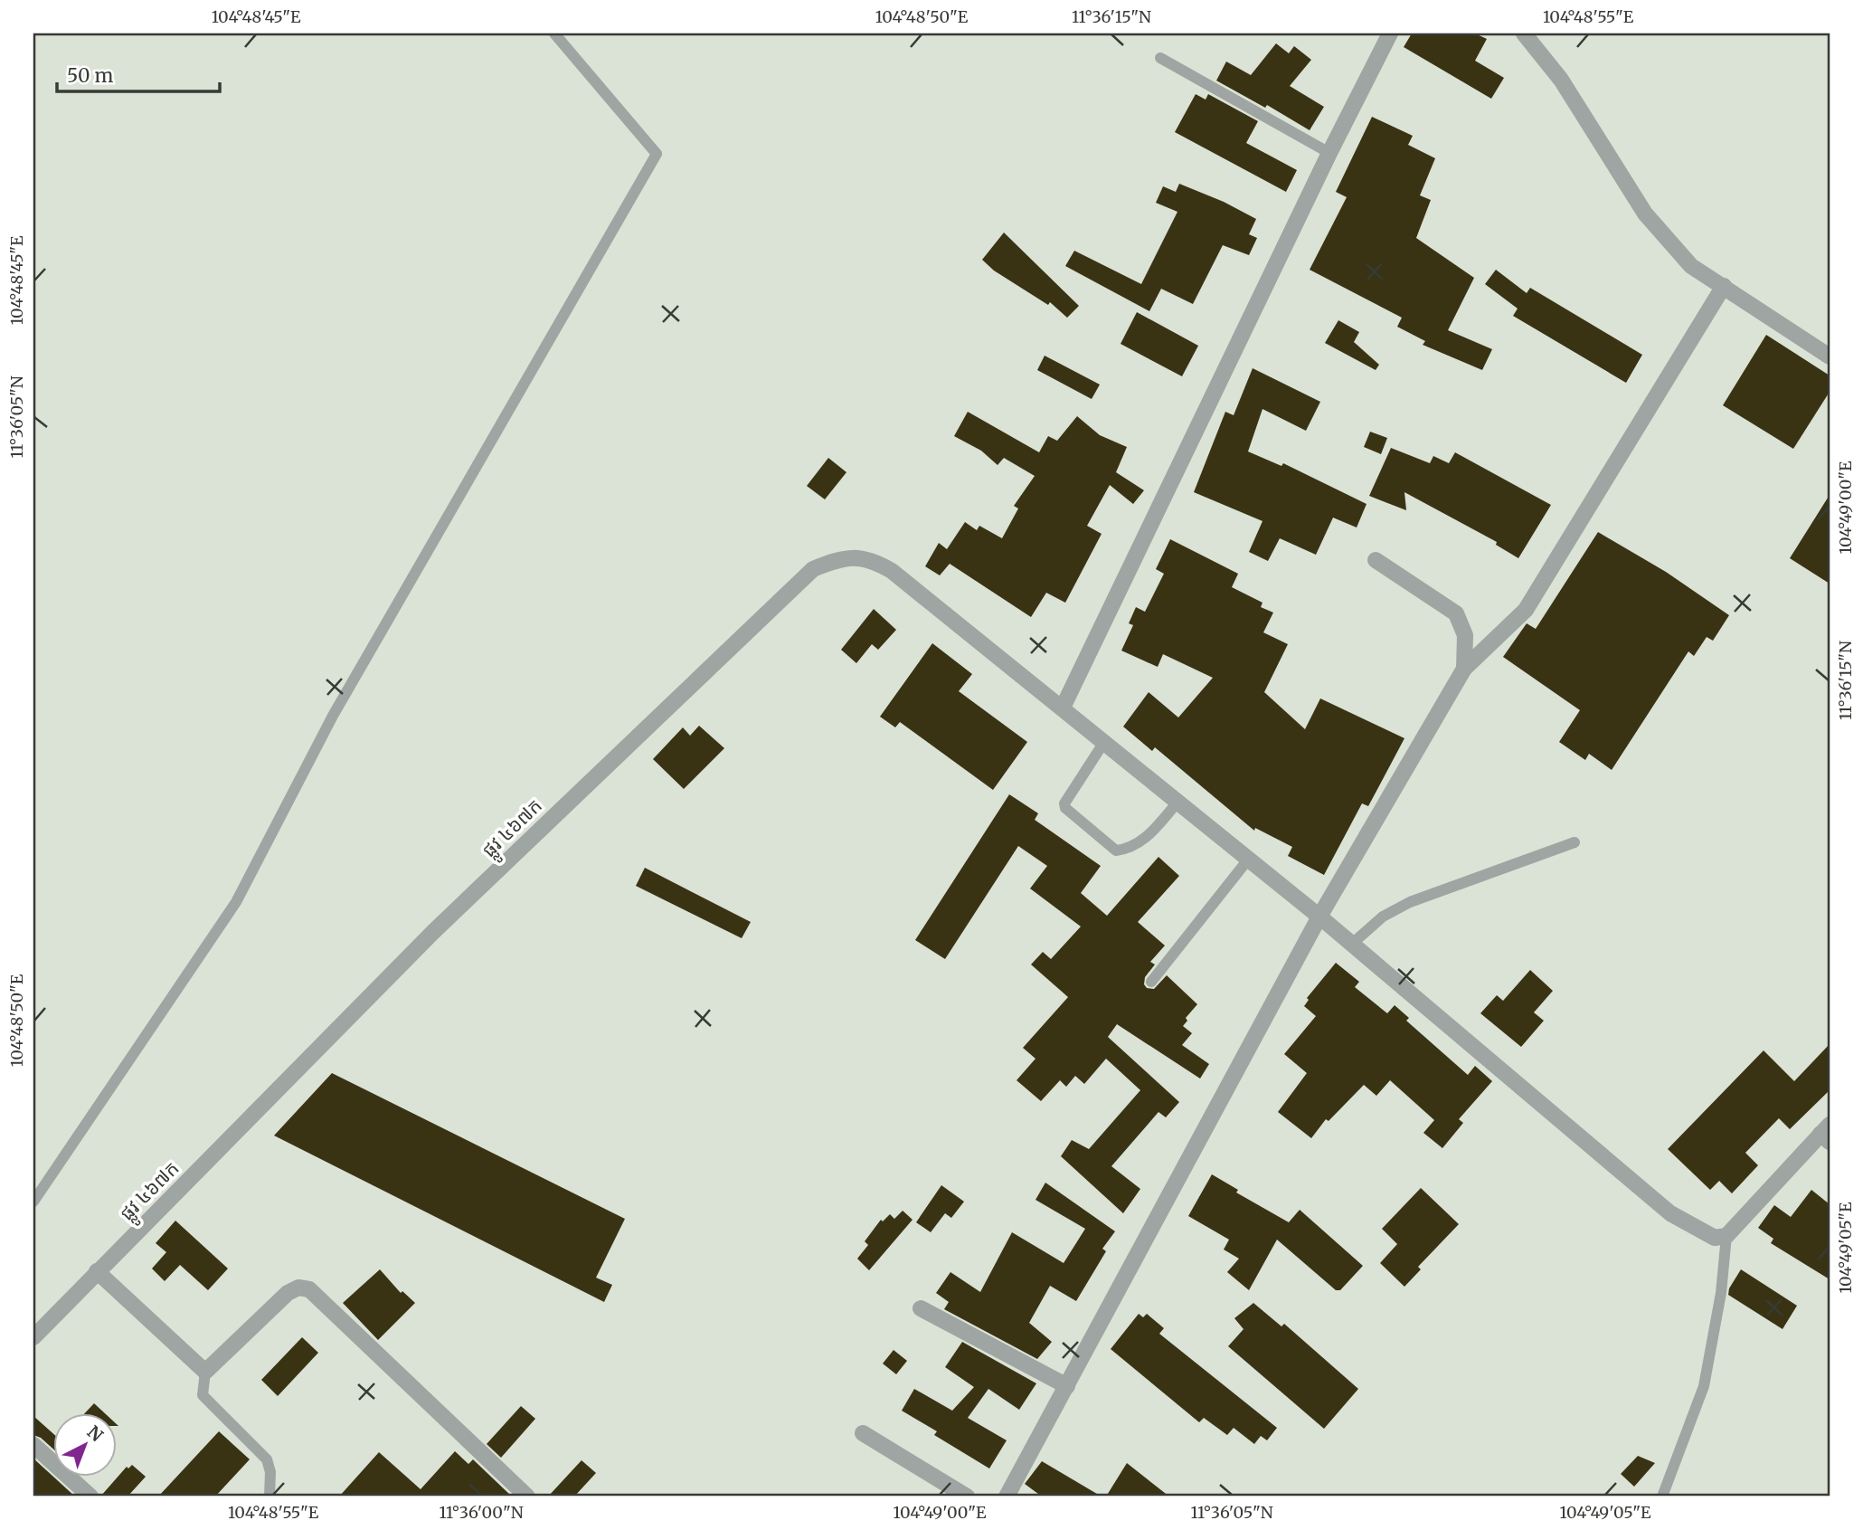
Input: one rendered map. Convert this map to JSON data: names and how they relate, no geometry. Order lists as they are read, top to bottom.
{
  "streets": {
    "street": ["ផ្លូវ ៤៦៧ក"]
  },
  "scale_bar": "50 m",
  "north": "top right",
  "coordinates": [
    "104°48'45\"E",
    "104°48'50\"E",
    "11°36'15\"N",
    "104°48'55\"E",
    "11°36'05\"N",
    "104°49'00\"E",
    "104°49'05\"E",
    "11°36'00\"N"
  ]
}
